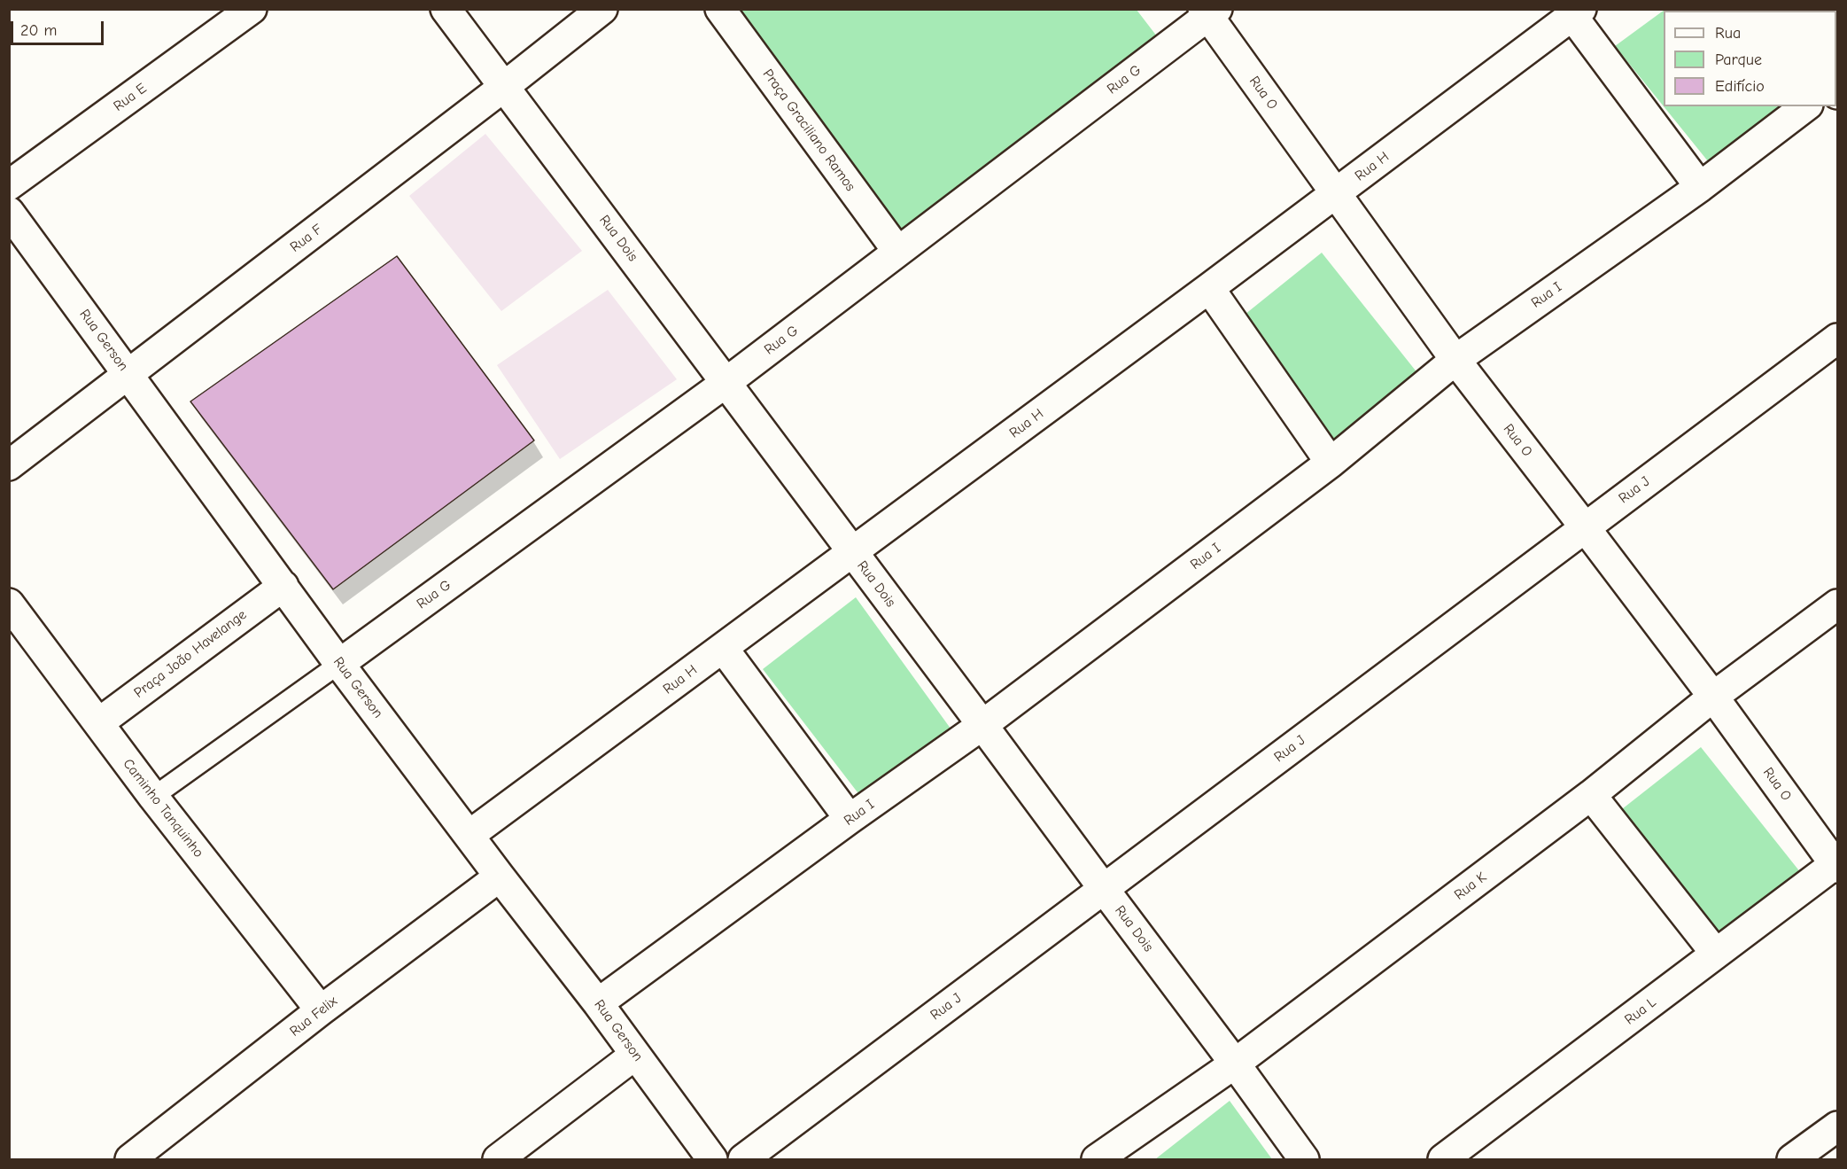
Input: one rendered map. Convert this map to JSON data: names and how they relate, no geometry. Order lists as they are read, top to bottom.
{
  "streets": {
    "street": [
      "Rua G",
      "Rua O",
      "Rua E",
      "Praça Graciliano Ramos",
      "Rua H",
      "Rua F",
      "Rua Dois",
      "Rua I",
      "Rua Gerson",
      "Rua J",
      "Praça João Havelange",
      "Caminho Tanquinho",
      "Rua K",
      "Rua L",
      "Rua Felix"
    ]
  },
  "crossings": [
    ["Rua G", "Rua O"],
    ["Rua G", "Praça Graciliano Ramos"],
    ["Rua G", "Rua Dois"],
    ["Rua G", "Rua Gerson"],
    ["Rua O", "Rua H"],
    ["Rua O", "Rua I"],
    ["Rua O", "Rua J"],
    ["Rua O", "Rua K"],
    ["Rua O", "Rua L"],
    ["Rua H", "Rua Dois"],
    ["Rua H", "Rua Gerson"],
    ["Rua F", "Rua Dois"],
    ["Rua F", "Rua Gerson"],
    ["Rua Dois", "Rua I"],
    ["Rua Dois", "Rua J"],
    ["Rua Dois", "Rua K"],
    ["Rua I", "Rua Gerson"],
    ["Rua Gerson", "Praça João Havelange"],
    ["Rua Gerson", "Rua Felix"],
    ["Praça João Havelange", "Caminho Tanquinho"],
    ["Caminho Tanquinho", "Rua Felix"]
  ],
  "legend": ["Rua", "Parque", "Edifício"],
  "scale_bar": "20 m"
}
